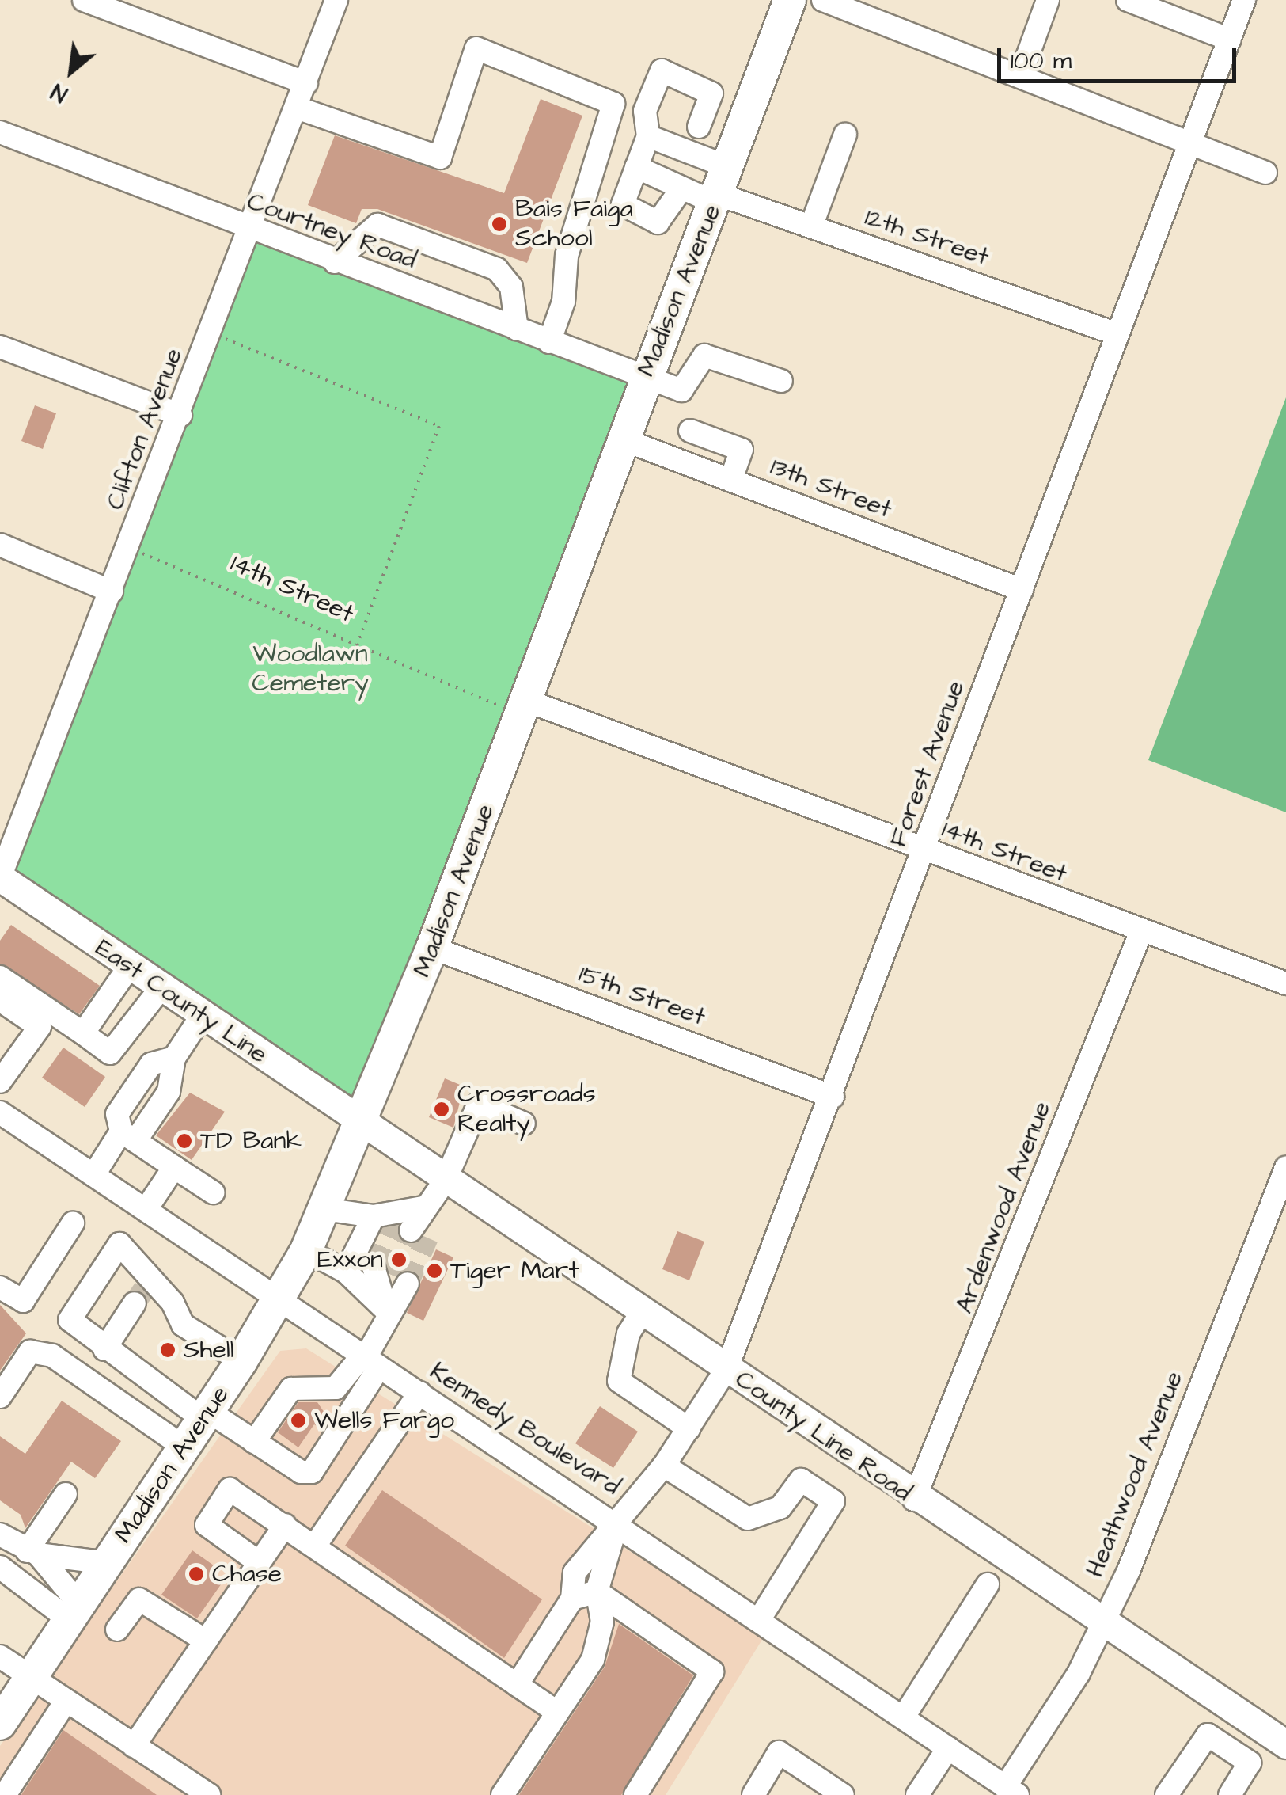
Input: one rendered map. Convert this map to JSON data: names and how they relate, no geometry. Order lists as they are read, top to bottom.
{
  "streets": {
    "highway": ["Madison Avenue"],
    "main road": ["East County Line", "County Line Road"],
    "street": [
      "Courtney Road",
      "12th Street",
      "Clifton Avenue",
      "13th Street",
      "14th Street",
      "Forest Avenue",
      "15th Street",
      "Ardenwood Avenue",
      "Kennedy Boulevard",
      "Heathwood Avenue"
    ]
  },
  "crossings": [
    ["Courtney Road", "Madison Avenue"],
    ["Courtney Road", "Clifton Avenue"],
    ["12th Street", "Madison Avenue"],
    ["12th Street", "Forest Avenue"],
    ["Madison Avenue", "13th Street"],
    ["Madison Avenue", "14th Street"],
    ["Madison Avenue", "15th Street"],
    ["Madison Avenue", "East County Line"],
    ["Madison Avenue", "Kennedy Boulevard"],
    ["Madison Avenue", "County Line Road"],
    ["Clifton Avenue", "14th Street"],
    ["Clifton Avenue", "East County Line"],
    ["13th Street", "Forest Avenue"],
    ["14th Street", "Forest Avenue"],
    ["14th Street", "Ardenwood Avenue"],
    ["Forest Avenue", "15th Street"],
    ["Forest Avenue", "Kennedy Boulevard"],
    ["Forest Avenue", "County Line Road"],
    ["East County Line", "County Line Road"],
    ["Ardenwood Avenue", "County Line Road"],
    ["Kennedy Boulevard", "Heathwood Avenue"],
    ["County Line Road", "Heathwood Avenue"]
  ],
  "parks": ["Woodlawn Cemetery"],
  "places": [
    "Bais Faiga School",
    "Crossroads Realty",
    "TD Bank",
    "Exxon",
    "Tiger Mart",
    "Shell",
    "Wells Fargo",
    "Chase"
  ],
  "scale_bar": "100 m",
  "north": "bottom left"
}
